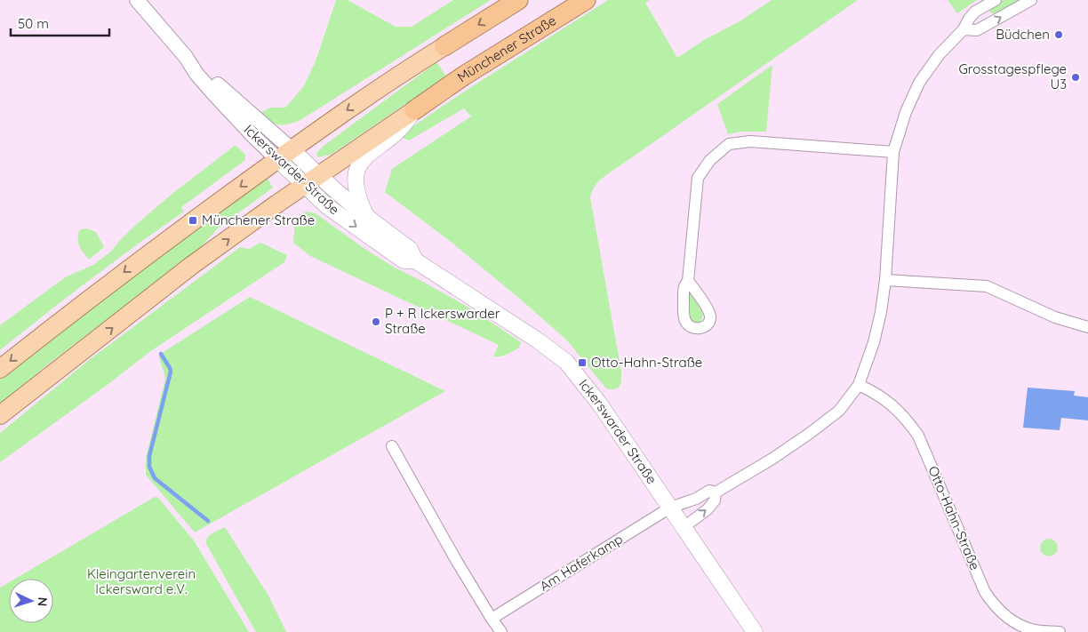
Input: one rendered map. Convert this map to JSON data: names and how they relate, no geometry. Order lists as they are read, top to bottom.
{
  "streets": {
    "highway": ["Münchener Straße"],
    "main road": ["Ickerswarder Straße"],
    "street": ["Otto-Hahn-Straße", "Am Haferkamp"]
  },
  "crossings": [
    ["Münchener Straße", "Ickerswarder Straße"],
    ["Ickerswarder Straße", "Am Haferkamp"]
  ],
  "one_way": ["Münchener Straße"],
  "parks": ["Kleingartenverein Ickersward e.V."],
  "places": {
    "other": ["Büdchen", "Grosstagespflege U3", "P + R Ickerswarder Straße"],
    "transit": ["Münchener Straße", "Otto-Hahn-Straße"]
  },
  "scale_bar": "50 m",
  "north": "right"
}
